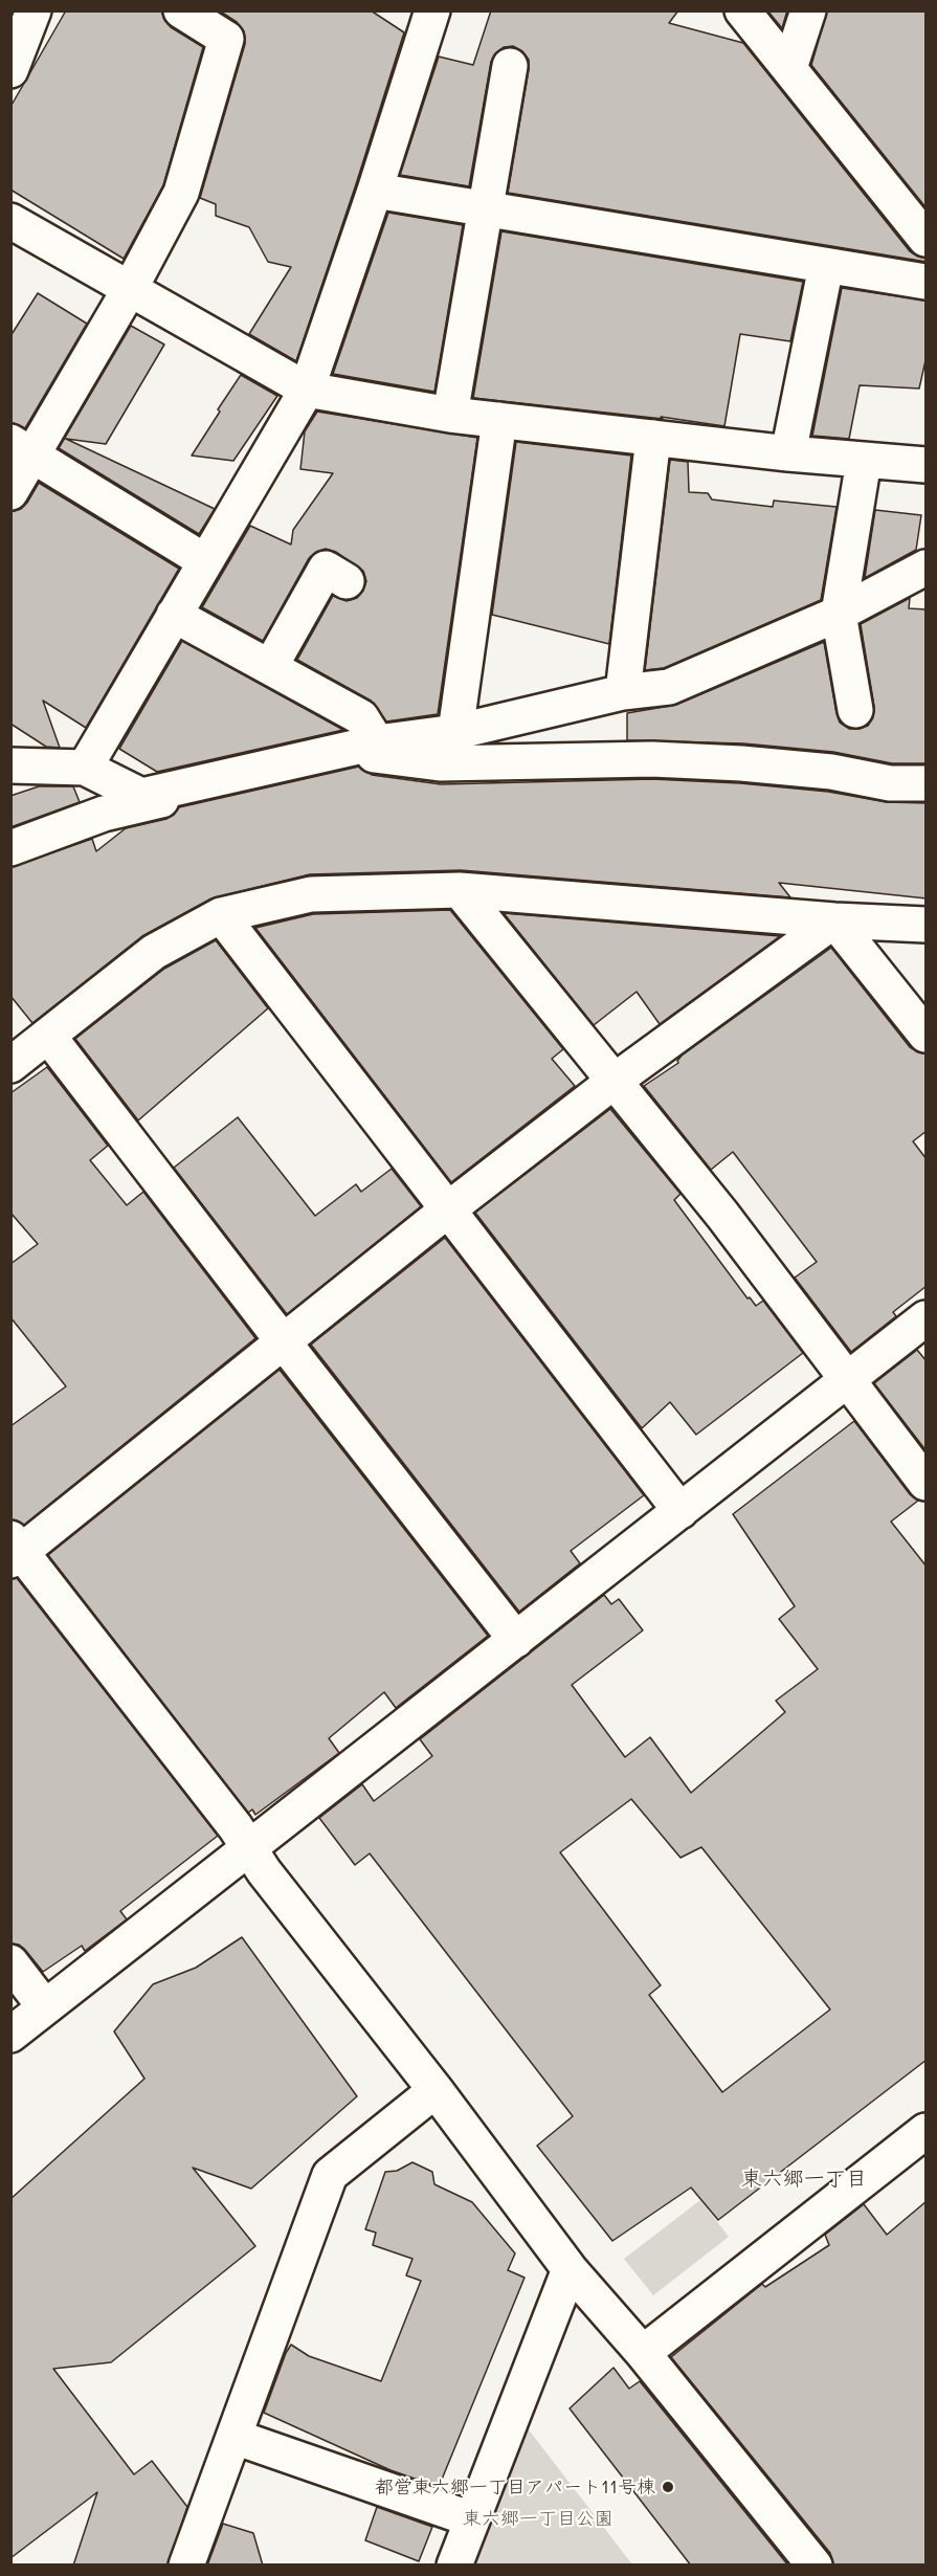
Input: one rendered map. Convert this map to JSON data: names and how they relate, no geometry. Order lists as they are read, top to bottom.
{
  "districts": ["東六郷一丁目"],
  "parks": ["東六郷一丁目公園"],
  "places": ["都営東六郷一丁目アパート11号棟"]
}
